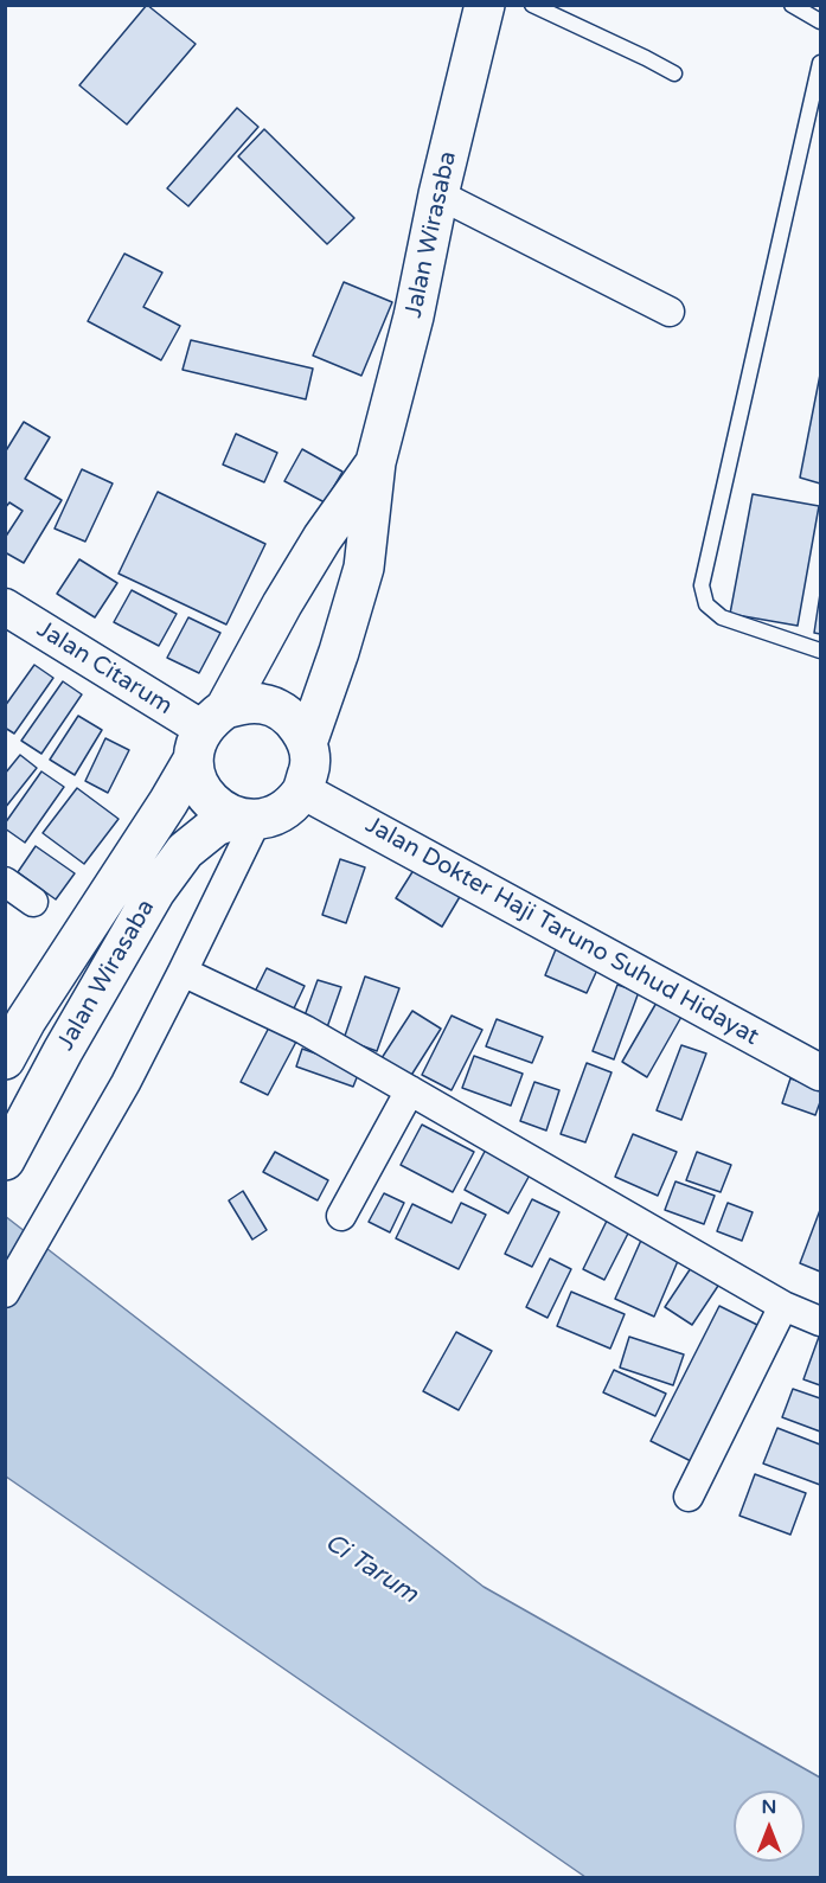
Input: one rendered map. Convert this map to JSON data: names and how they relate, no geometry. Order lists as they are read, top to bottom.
{
  "streets": {
    "main road": ["Jalan Wirasaba"],
    "street": ["Jalan Citarum", "Jalan Dokter Haji Taruno Suhud Hidayat"]
  },
  "crossings": [
    ["Jalan Wirasaba", "Jalan Citarum"],
    ["Jalan Wirasaba", "Jalan Dokter Haji Taruno Suhud Hidayat"],
    ["Jalan Citarum", "Jalan Dokter Haji Taruno Suhud Hidayat"]
  ],
  "water": ["Ci Tarum"],
  "north": "top"
}
